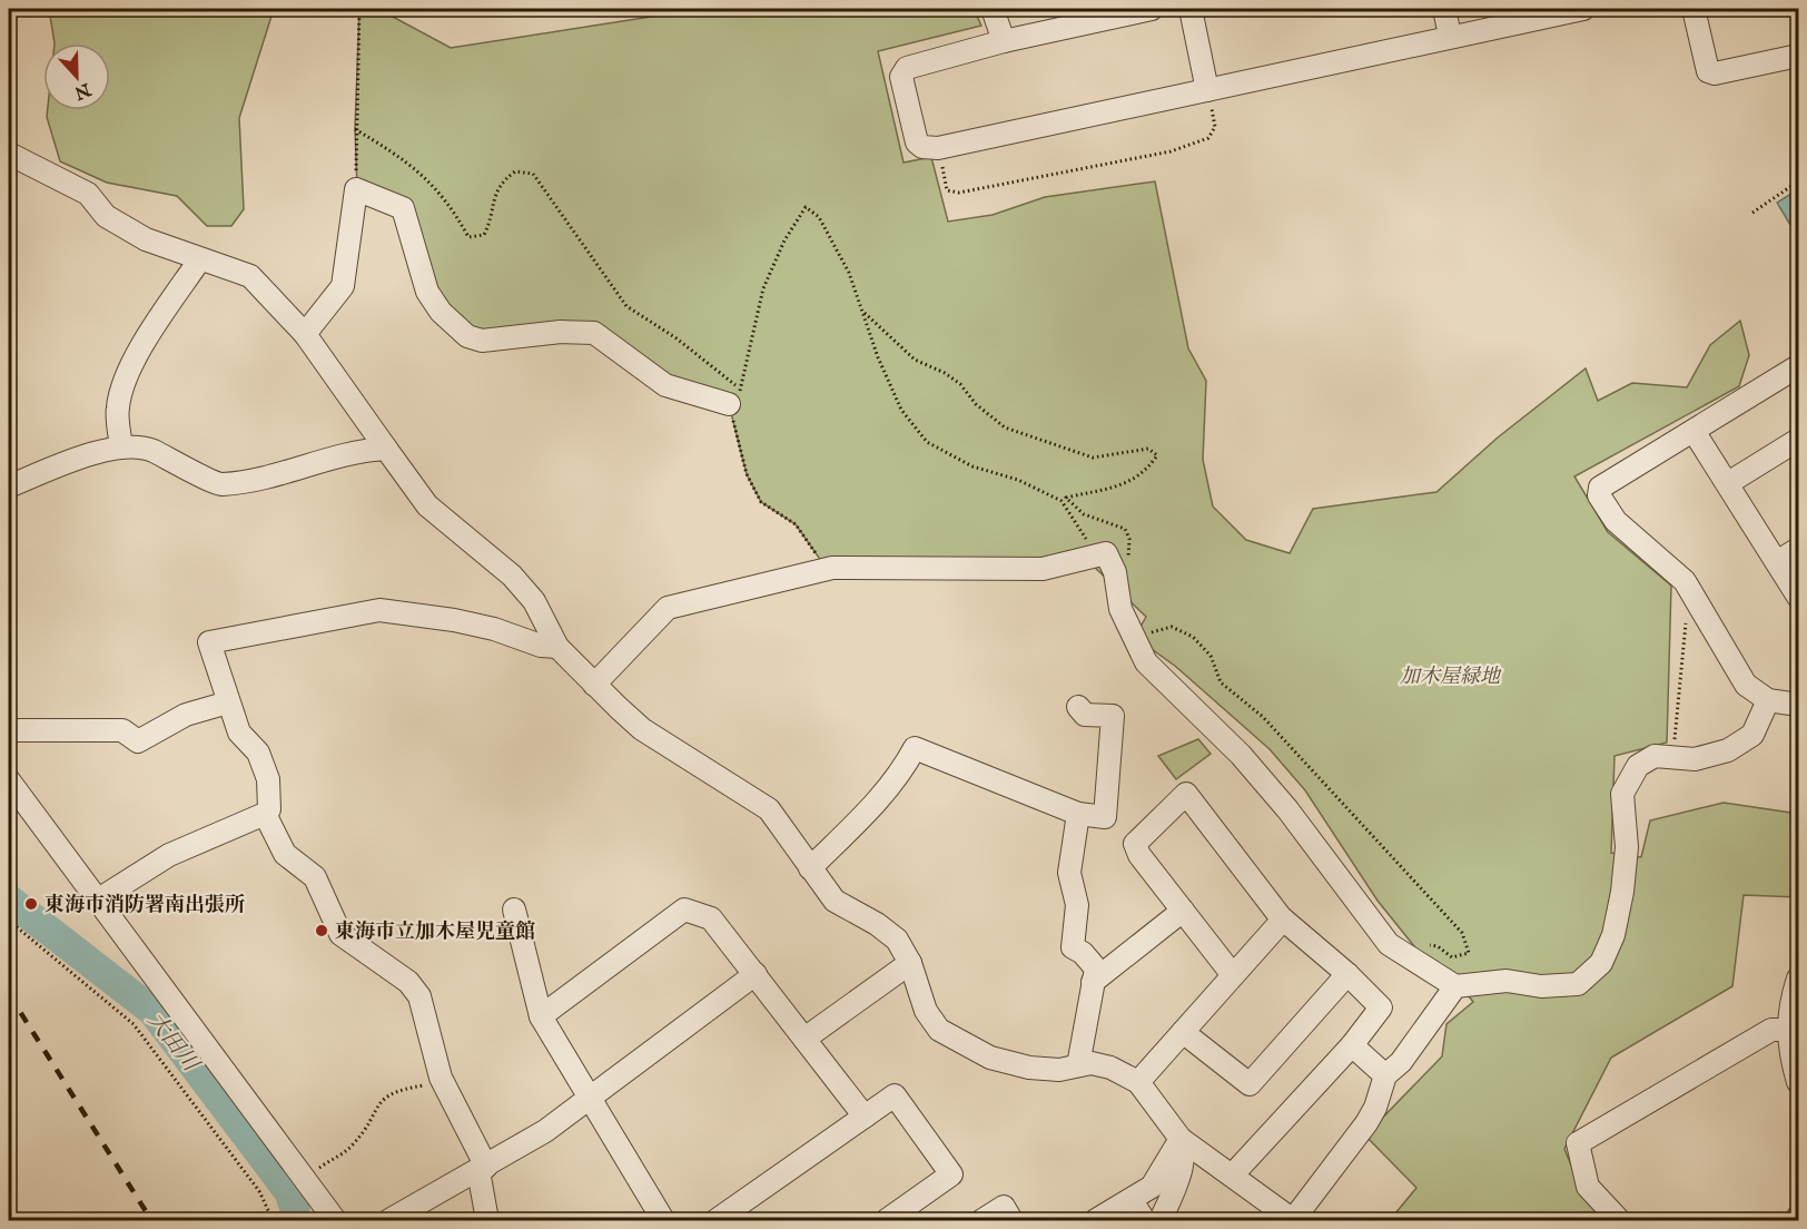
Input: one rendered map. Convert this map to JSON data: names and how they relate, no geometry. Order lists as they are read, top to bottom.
{
  "water": ["大田川"],
  "parks": ["加木屋緑地"],
  "places": ["東海市消防署南出張所", "東海市立加木屋児童館"],
  "north": "bottom"
}
